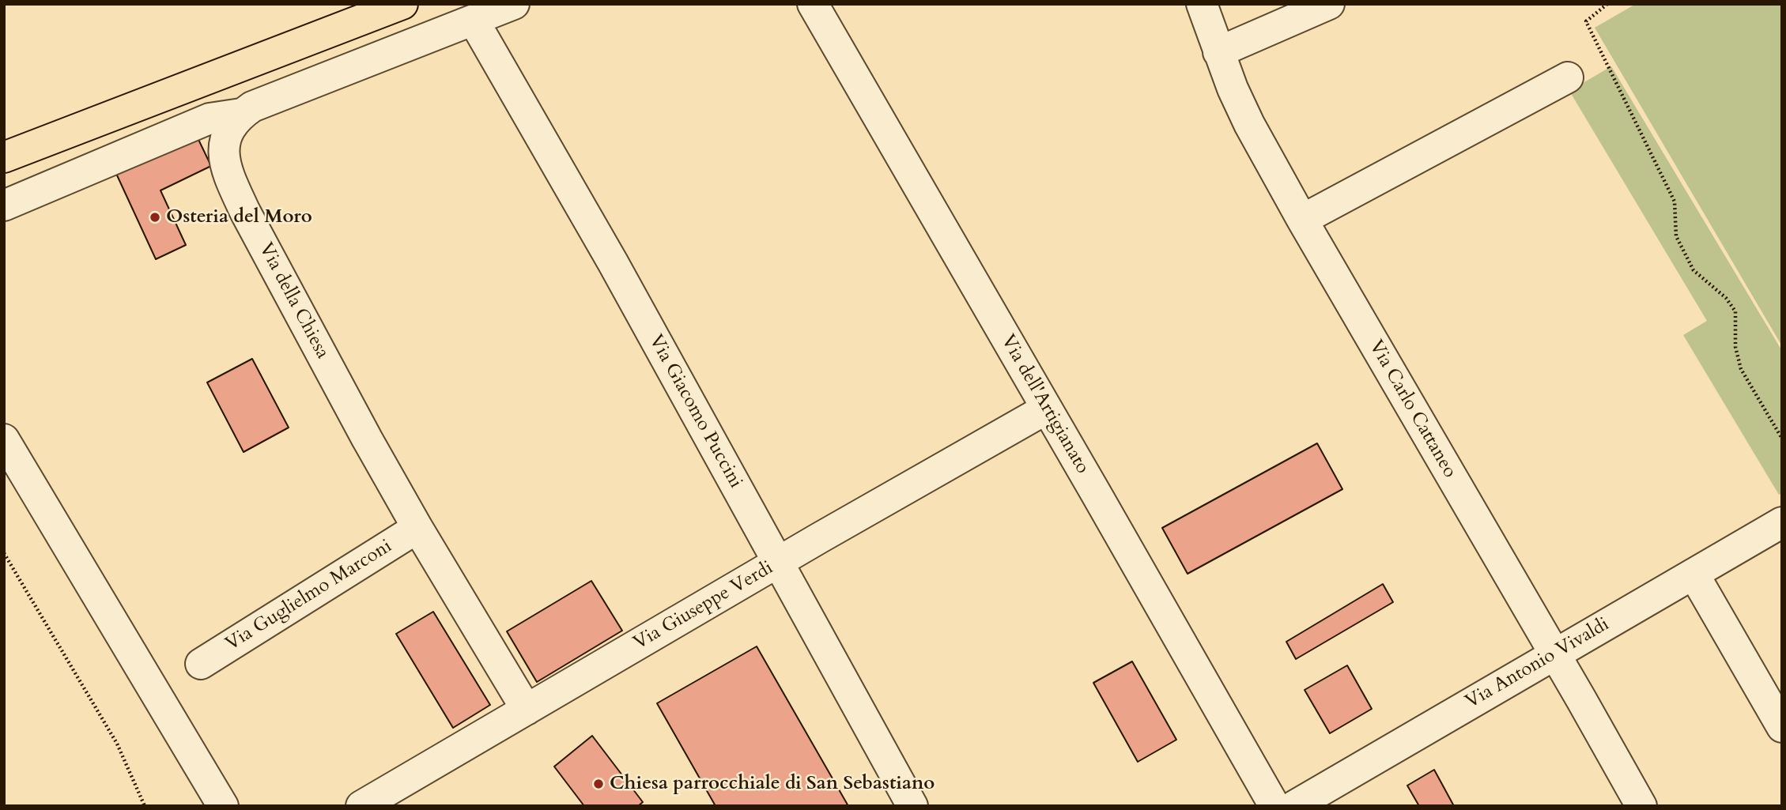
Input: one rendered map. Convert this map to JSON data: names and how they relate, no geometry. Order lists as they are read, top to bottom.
{
  "streets": {
    "street": [
      "Via della Chiesa",
      "Via dell'Artigianato",
      "Via Carlo Cattaneo",
      "Via Giacomo Puccini",
      "Via Guglielmo Marconi",
      "Via Giuseppe Verdi",
      "Via Antonio Vivaldi"
    ]
  },
  "crossings": [
    ["Via della Chiesa", "Via Guglielmo Marconi"],
    ["Via della Chiesa", "Via Giuseppe Verdi"],
    ["Via dell'Artigianato", "Via Giuseppe Verdi"],
    ["Via Carlo Cattaneo", "Via Antonio Vivaldi"],
    ["Via Giacomo Puccini", "Via Giuseppe Verdi"]
  ],
  "places": ["Osteria del Moro", "Chiesa parrocchiale di San Sebastiano"]
}
